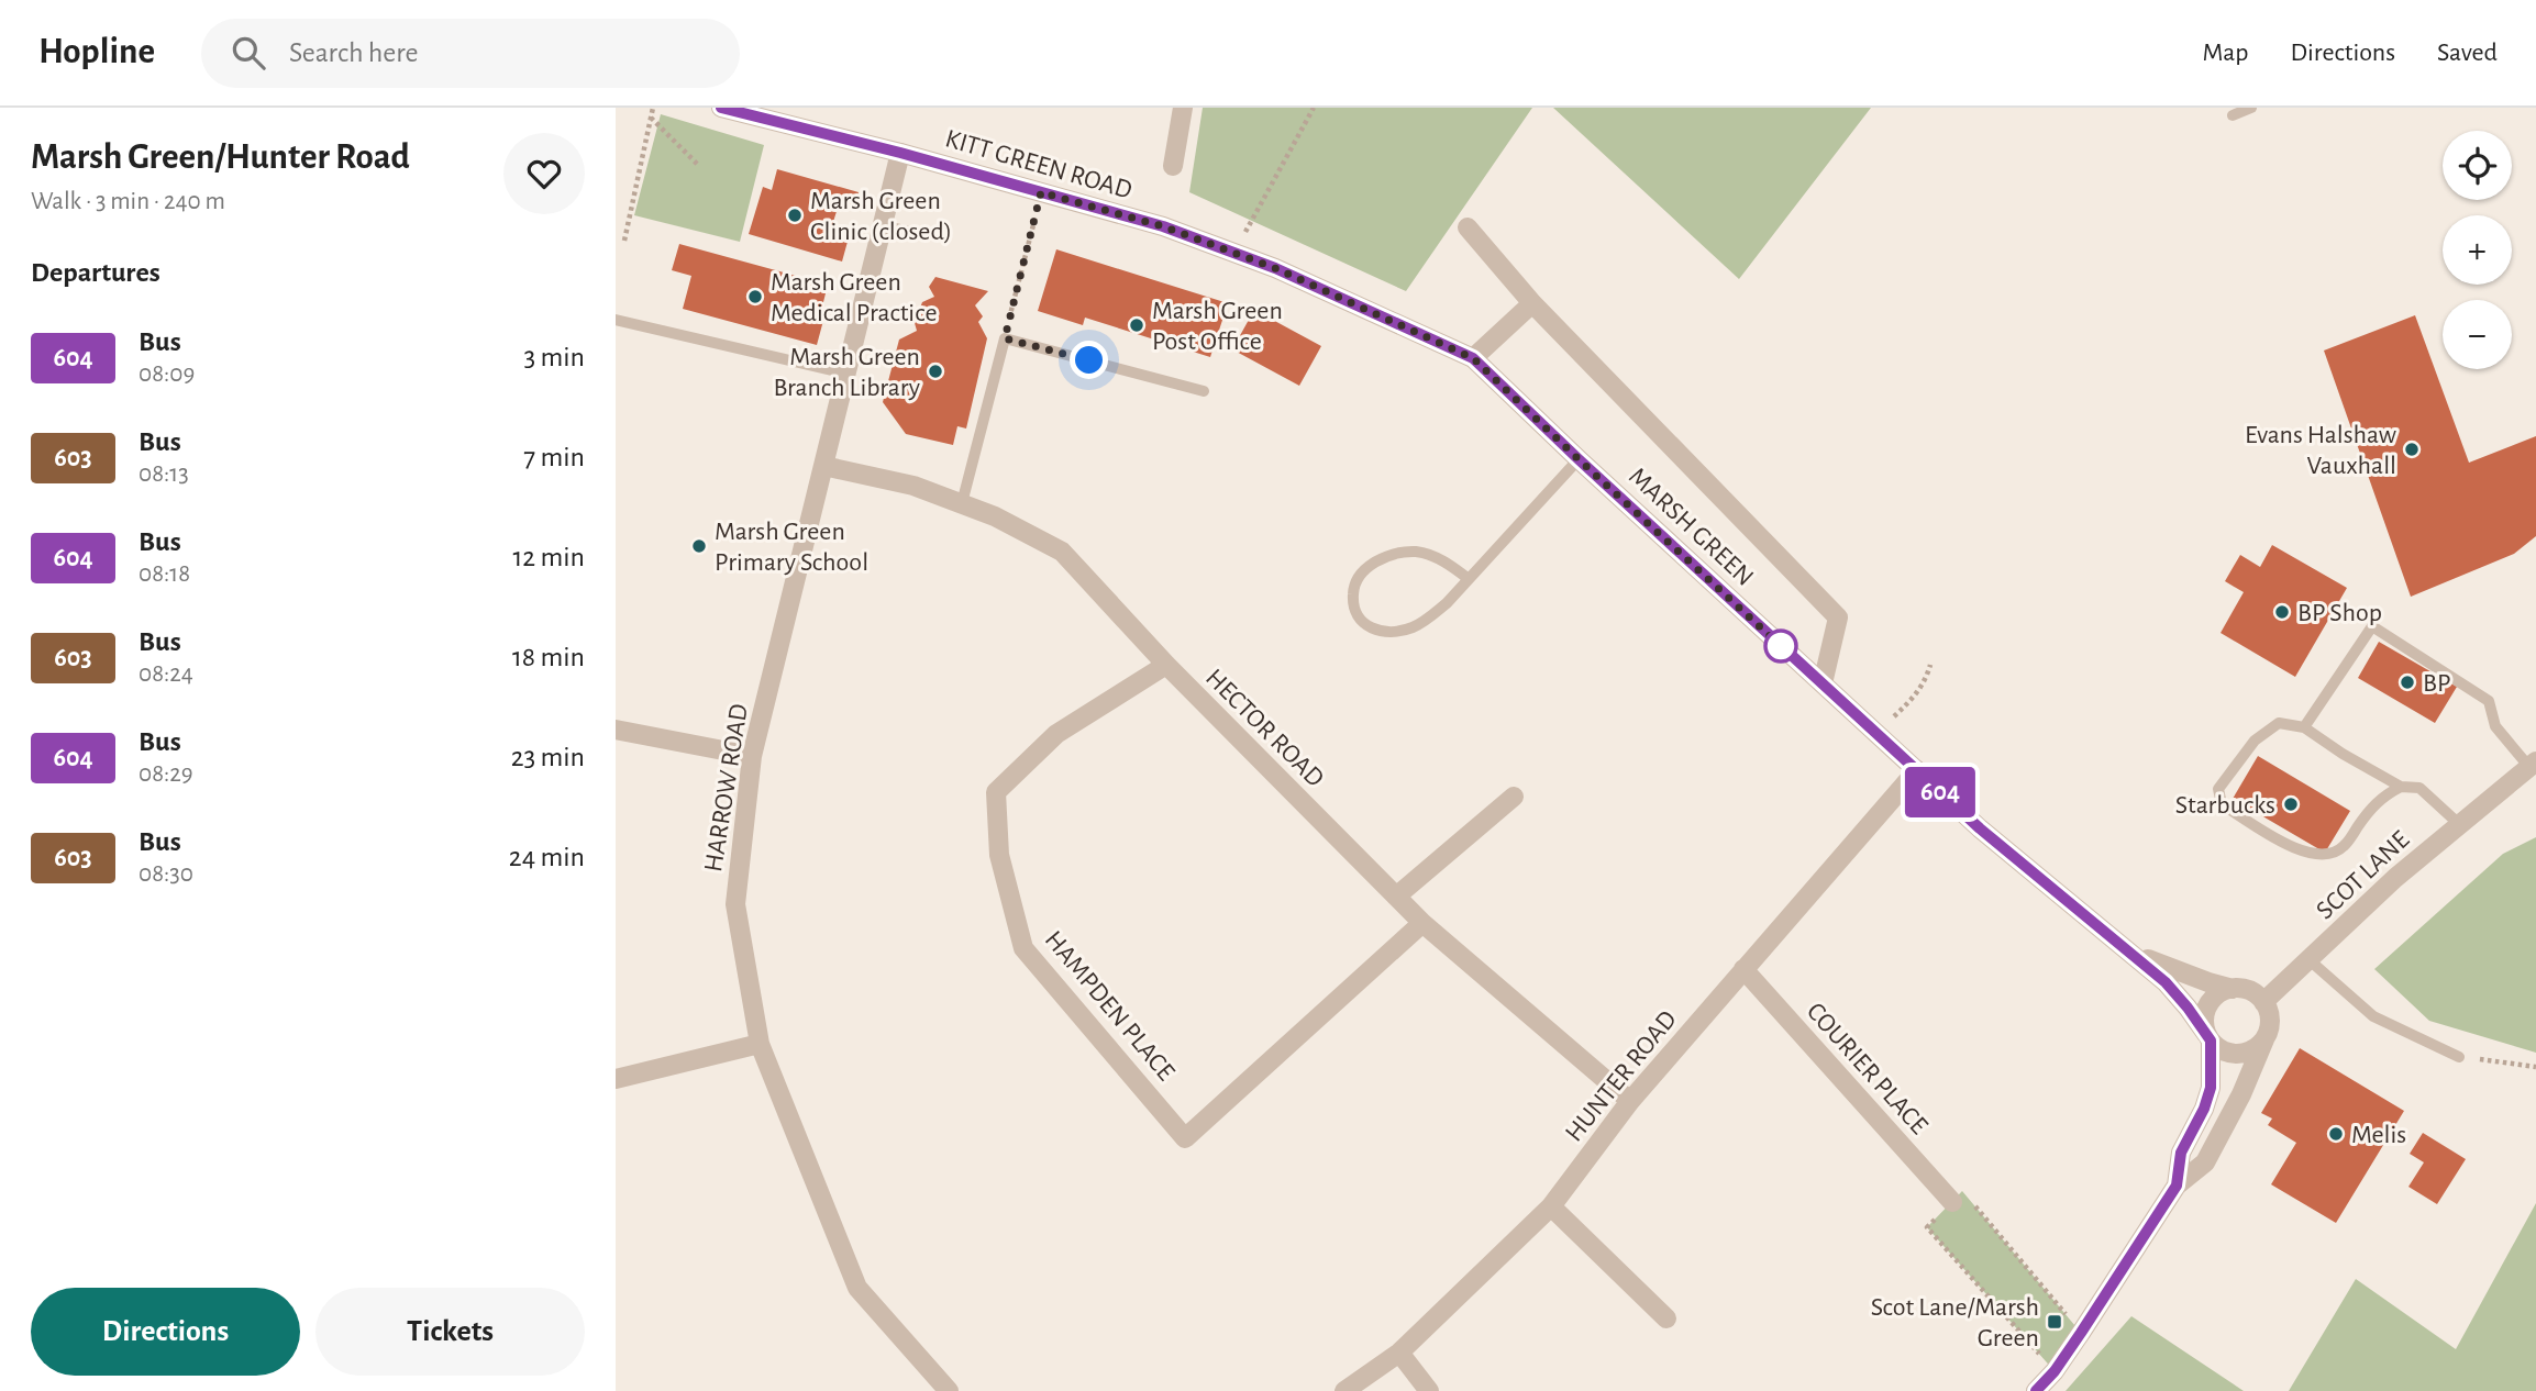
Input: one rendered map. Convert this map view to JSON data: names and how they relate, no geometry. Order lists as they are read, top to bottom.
{
  "streets": {
    "street": [
      "KITT GREEN ROAD",
      "MARSH GREEN",
      "HECTOR ROAD",
      "HARROW ROAD",
      "SCOT LANE",
      "HAMPDEN PLACE",
      "COURIER PLACE",
      "HUNTER ROAD"
    ]
  },
  "crossings": [
    ["KITT GREEN ROAD", "MARSH GREEN"],
    ["KITT GREEN ROAD", "HARROW ROAD"],
    ["MARSH GREEN", "SCOT LANE"],
    ["MARSH GREEN", "HUNTER ROAD"],
    ["HECTOR ROAD", "HARROW ROAD"],
    ["HECTOR ROAD", "HAMPDEN PLACE"],
    ["HECTOR ROAD", "HUNTER ROAD"],
    ["COURIER PLACE", "HUNTER ROAD"]
  ],
  "places": {
    "other": [
      "Marsh Green Clinic (closed)",
      "Marsh Green Medical Practice",
      "Marsh Green Post Office",
      "Marsh Green Branch Library",
      "Evans Halshaw Vauxhall",
      "Marsh Green Primary School",
      "BP Shop",
      "BP",
      "Starbucks",
      "Melis"
    ],
    "transit": ["Scot Lane/Marsh Green"]
  },
  "lines": ["bus line 604"],
  "page": {
    "header": "Hopline",
    "search": "Search here",
    "nav": ["Map", "Directions", "Saved"],
    "heading": [
      ["Marsh Green/Hunter Road", "Walk · 3 min · 240 m"],
      "Departures"
    ],
    "on_map": "604",
    "map_buttons": ["+", "−"],
    "list": [
      {
        "mark": "604",
        "name": "Bus",
        "note": "08:09",
        "value": "3 min"
      },
      {
        "mark": "603",
        "name": "Bus",
        "note": "08:13",
        "value": "7 min"
      },
      {
        "mark": "604",
        "name": "Bus",
        "note": "08:18",
        "value": "12 min"
      },
      {
        "mark": "603",
        "name": "Bus",
        "note": "08:24",
        "value": "18 min"
      },
      {
        "mark": "604",
        "name": "Bus",
        "note": "08:29",
        "value": "23 min"
      },
      {
        "mark": "603",
        "name": "Bus",
        "note": "08:30",
        "value": "24 min"
      }
    ],
    "buttons": ["Directions", "Tickets"]
  }
}
